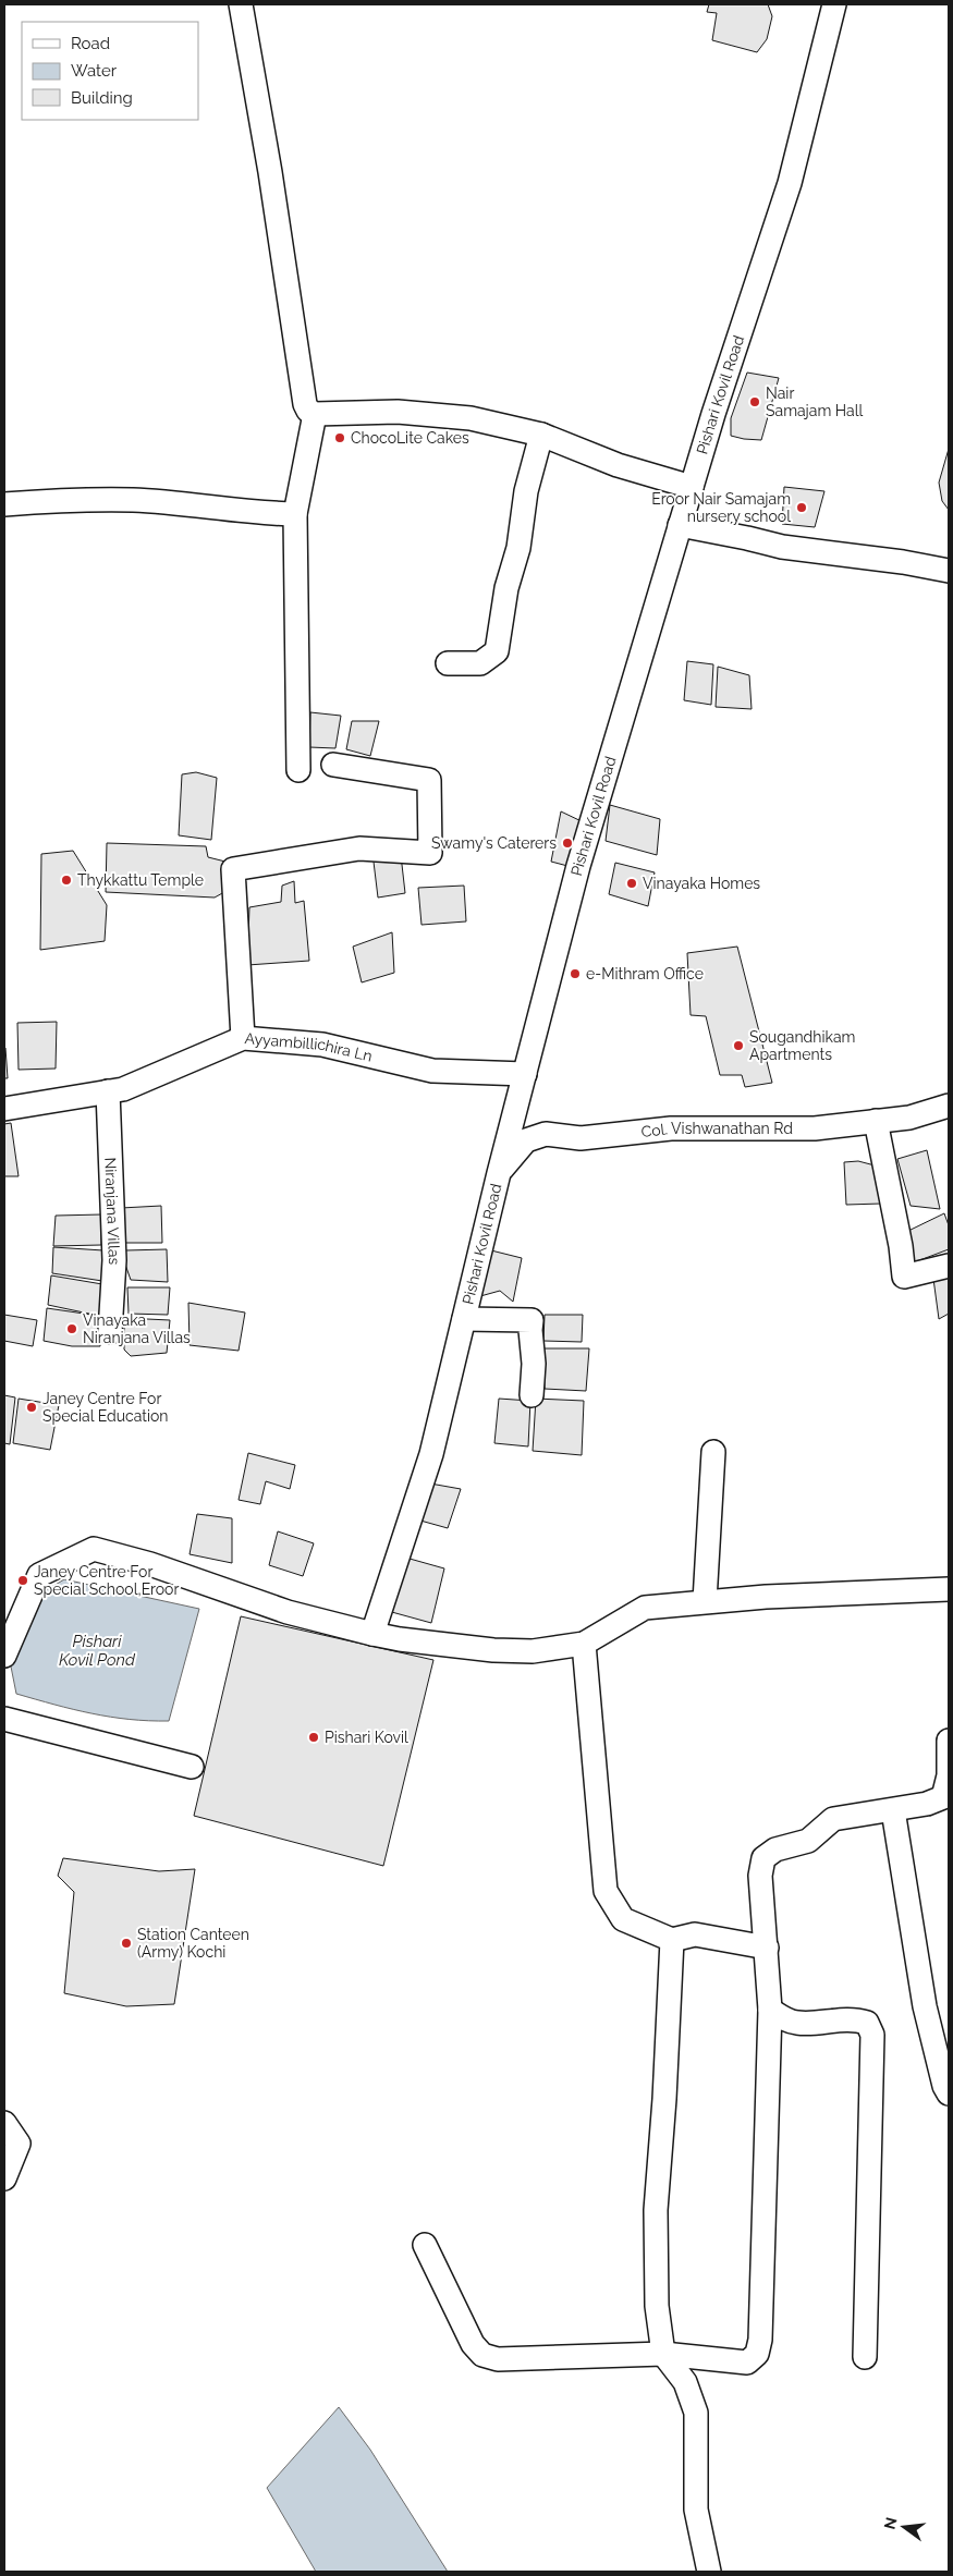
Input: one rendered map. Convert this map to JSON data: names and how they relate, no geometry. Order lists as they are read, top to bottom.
{
  "streets": {
    "street": [
      "Pishari Kovil Road",
      "Ayyambillichira Ln",
      "Col. Vishwanathan Rd",
      "Niranjana Villas"
    ]
  },
  "crossings": [
    ["Pishari Kovil Road", "Ayyambillichira Ln"],
    ["Pishari Kovil Road", "Col. Vishwanathan Rd"],
    ["Ayyambillichira Ln", "Niranjana Villas"]
  ],
  "water": ["Pishari Kovil Pond"],
  "places": [
    "Nair Samajam Hall",
    "ChocoLite Cakes",
    "Eroor Nair Samajam nursery school",
    "Swamy's Caterers",
    "Thykkattu Temple",
    "Vinayaka Homes",
    "e-Mithram Office",
    "Sougandhikam Apartments",
    "Vinayaka Niranjana Villas",
    "Janey Centre For Special Education",
    "Janey Centre For Special School,Eroor",
    "Pishari Kovil",
    "Station Canteen (Army) Kochi"
  ],
  "legend": ["Road", "Water", "Building"],
  "north": "left"
}
